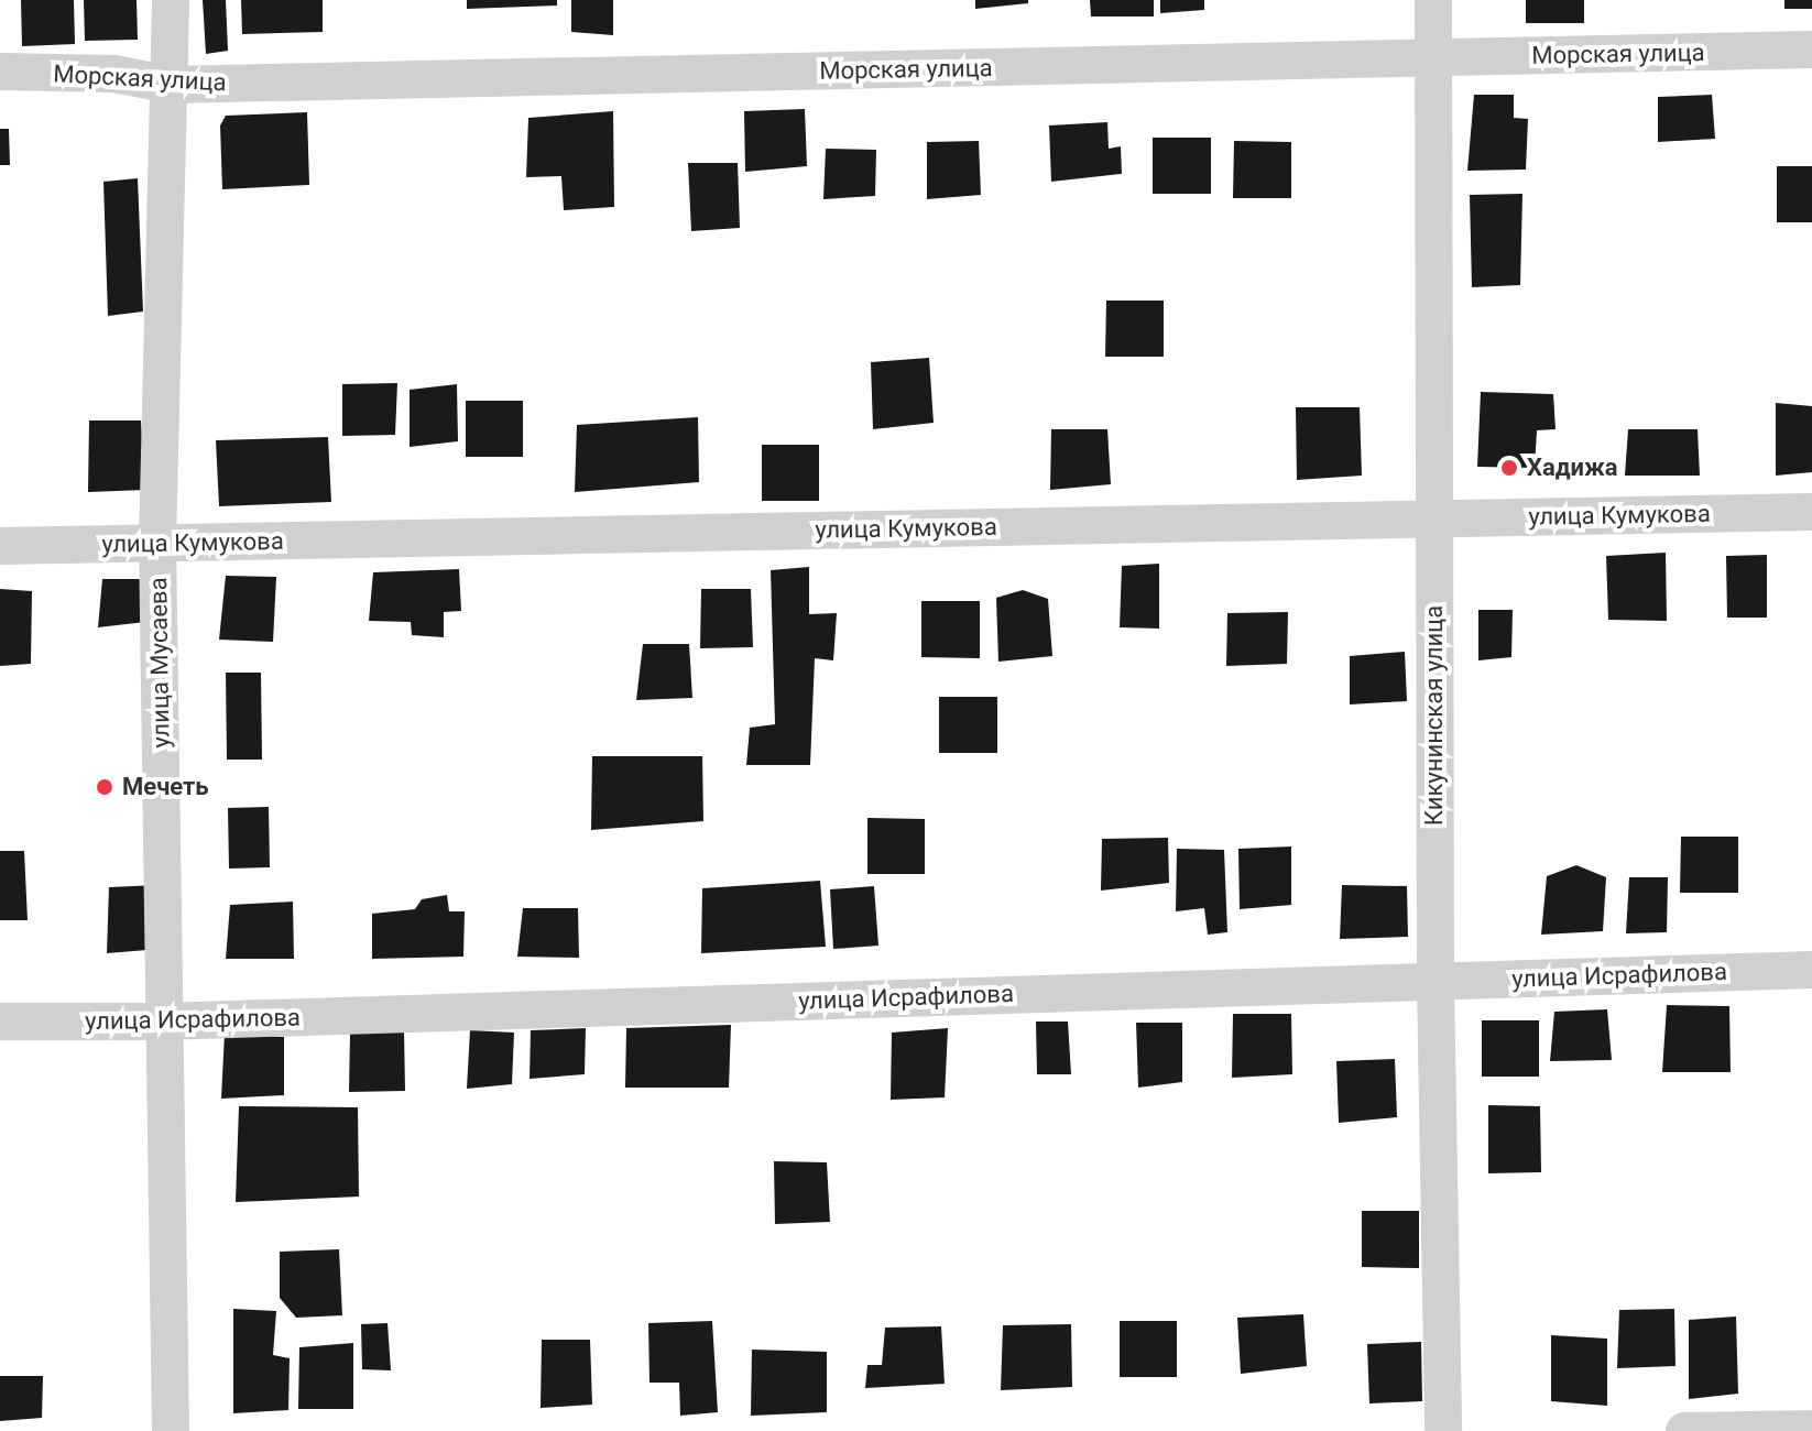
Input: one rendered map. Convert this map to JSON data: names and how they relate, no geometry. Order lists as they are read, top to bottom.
{
  "streets": {
    "street": [
      "Морская улица",
      "улица Кумукова",
      "улица Мусаева",
      "Кикунинская улица",
      "улица Исрафилова"
    ]
  },
  "crossings": [
    ["Морская улица", "улица Мусаева"],
    ["Морская улица", "Кикунинская улица"],
    ["улица Кумукова", "улица Мусаева"],
    ["улица Кумукова", "Кикунинская улица"],
    ["улица Мусаева", "улица Исрафилова"],
    ["Кикунинская улица", "улица Исрафилова"]
  ],
  "places": ["Хадижа", "Мечеть"]
}
